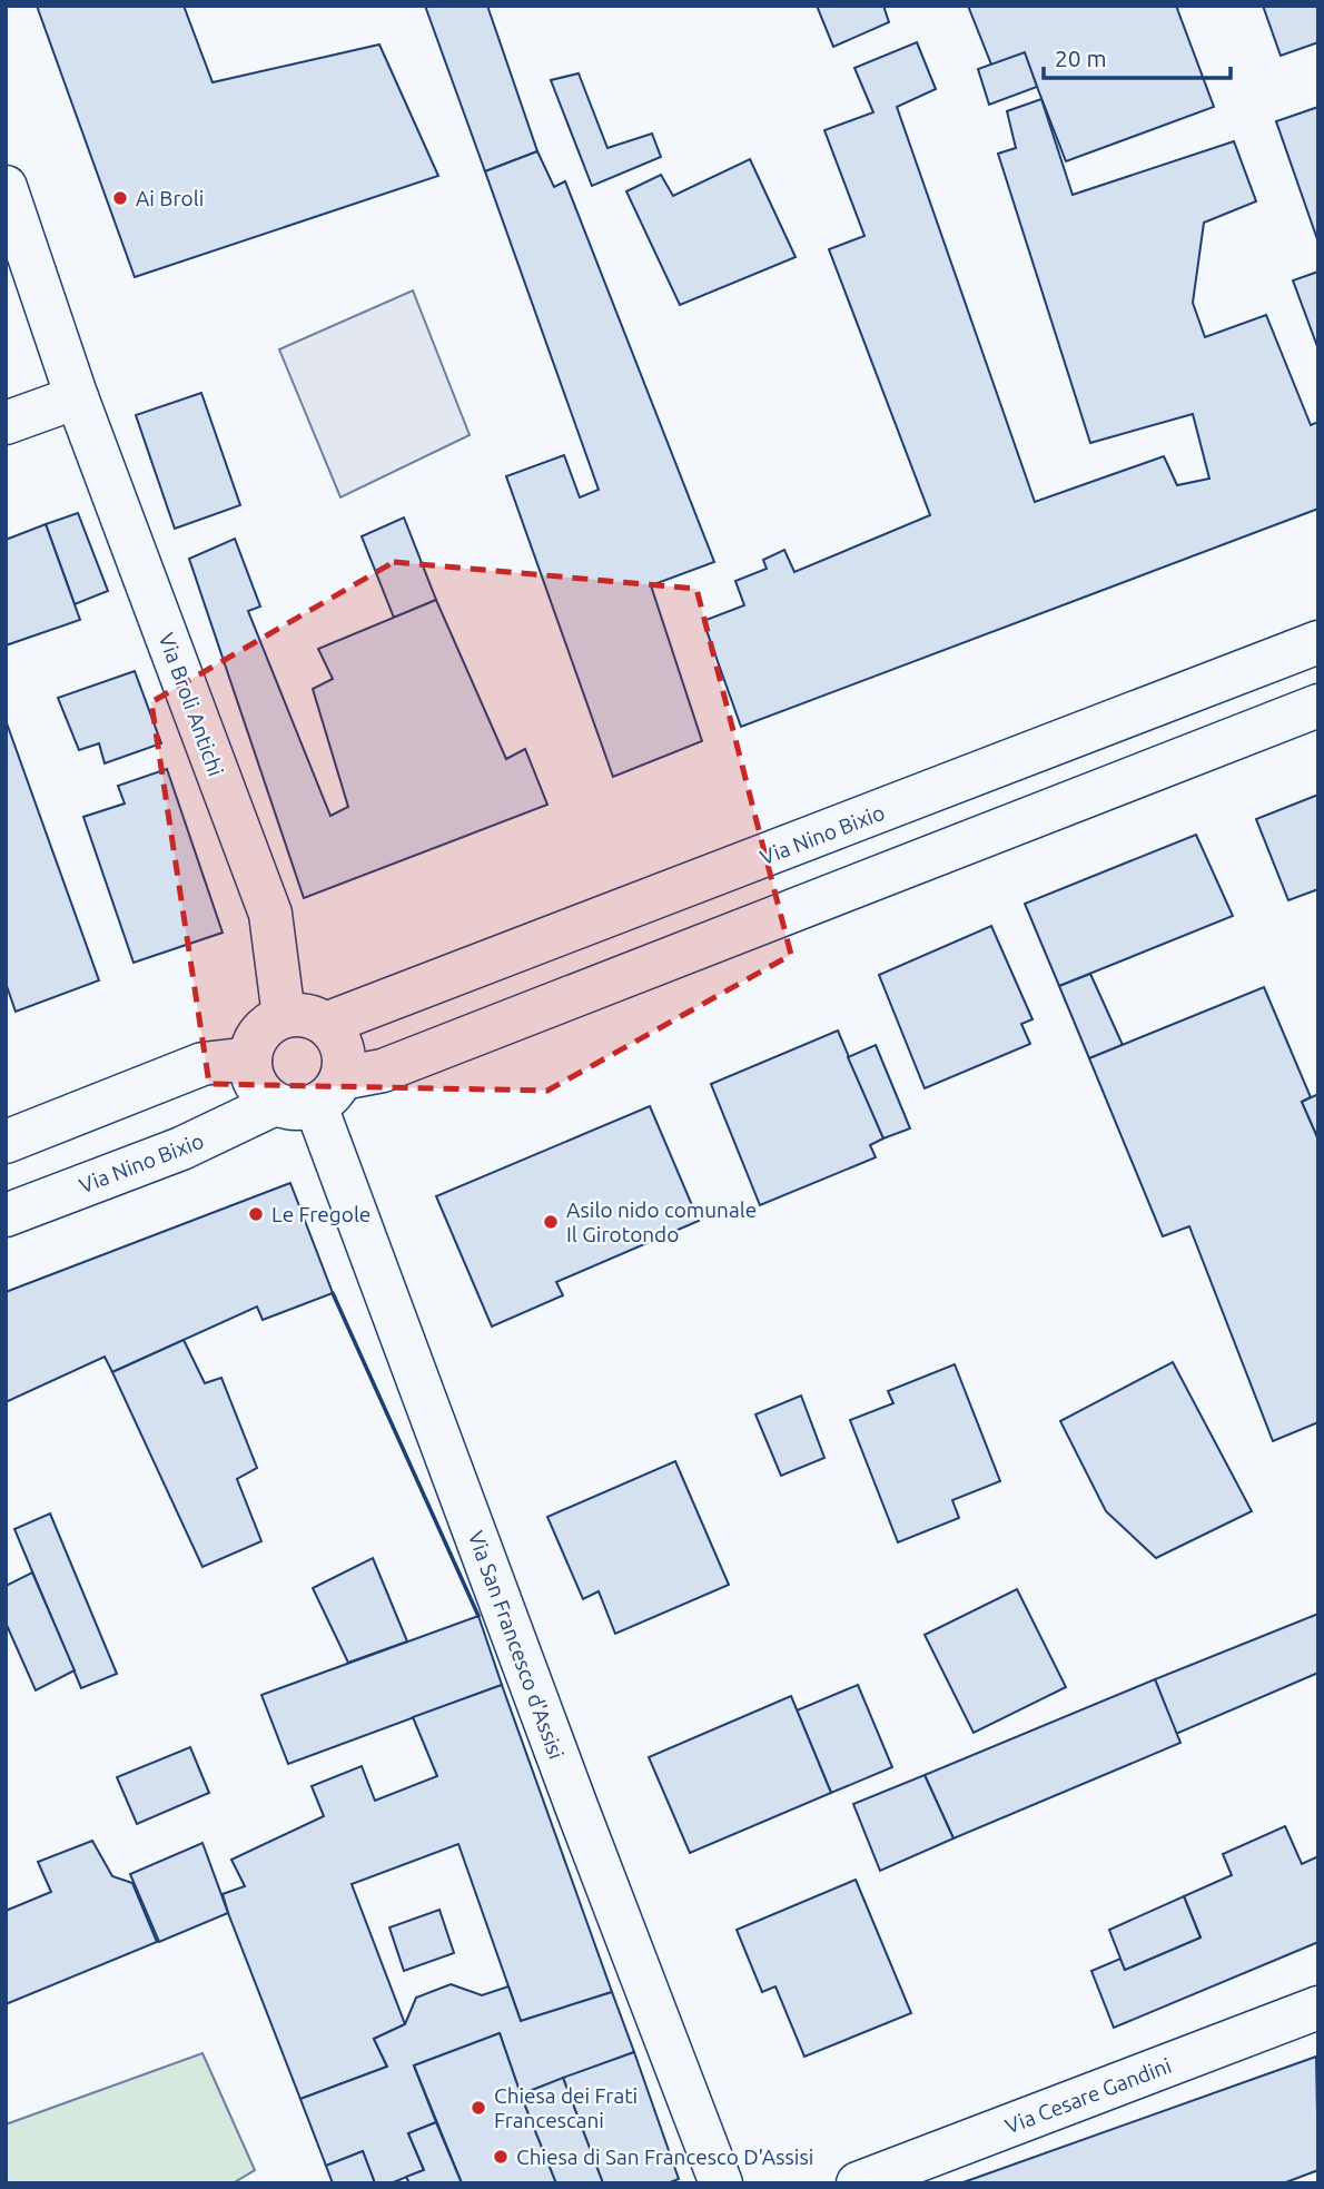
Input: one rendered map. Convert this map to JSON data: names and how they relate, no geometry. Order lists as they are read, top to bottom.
{
  "streets": {
    "street": [
      "Via Broli Antichi",
      "Via Nino Bixio",
      "Via San Francesco d'Assisi",
      "Via Cesare Gandini"
    ]
  },
  "crossings": [
    ["Via Broli Antichi", "Via Nino Bixio"],
    ["Via Broli Antichi", "Via San Francesco d'Assisi"],
    ["Via Nino Bixio", "Via San Francesco d'Assisi"]
  ],
  "places": [
    "Ai Broli",
    "Le Fregole",
    "Asilo nido comunale Il Girotondo",
    "Chiesa dei Frati Francescani",
    "Chiesa di San Francesco D'Assisi"
  ],
  "scale_bar": "20 m"
}
